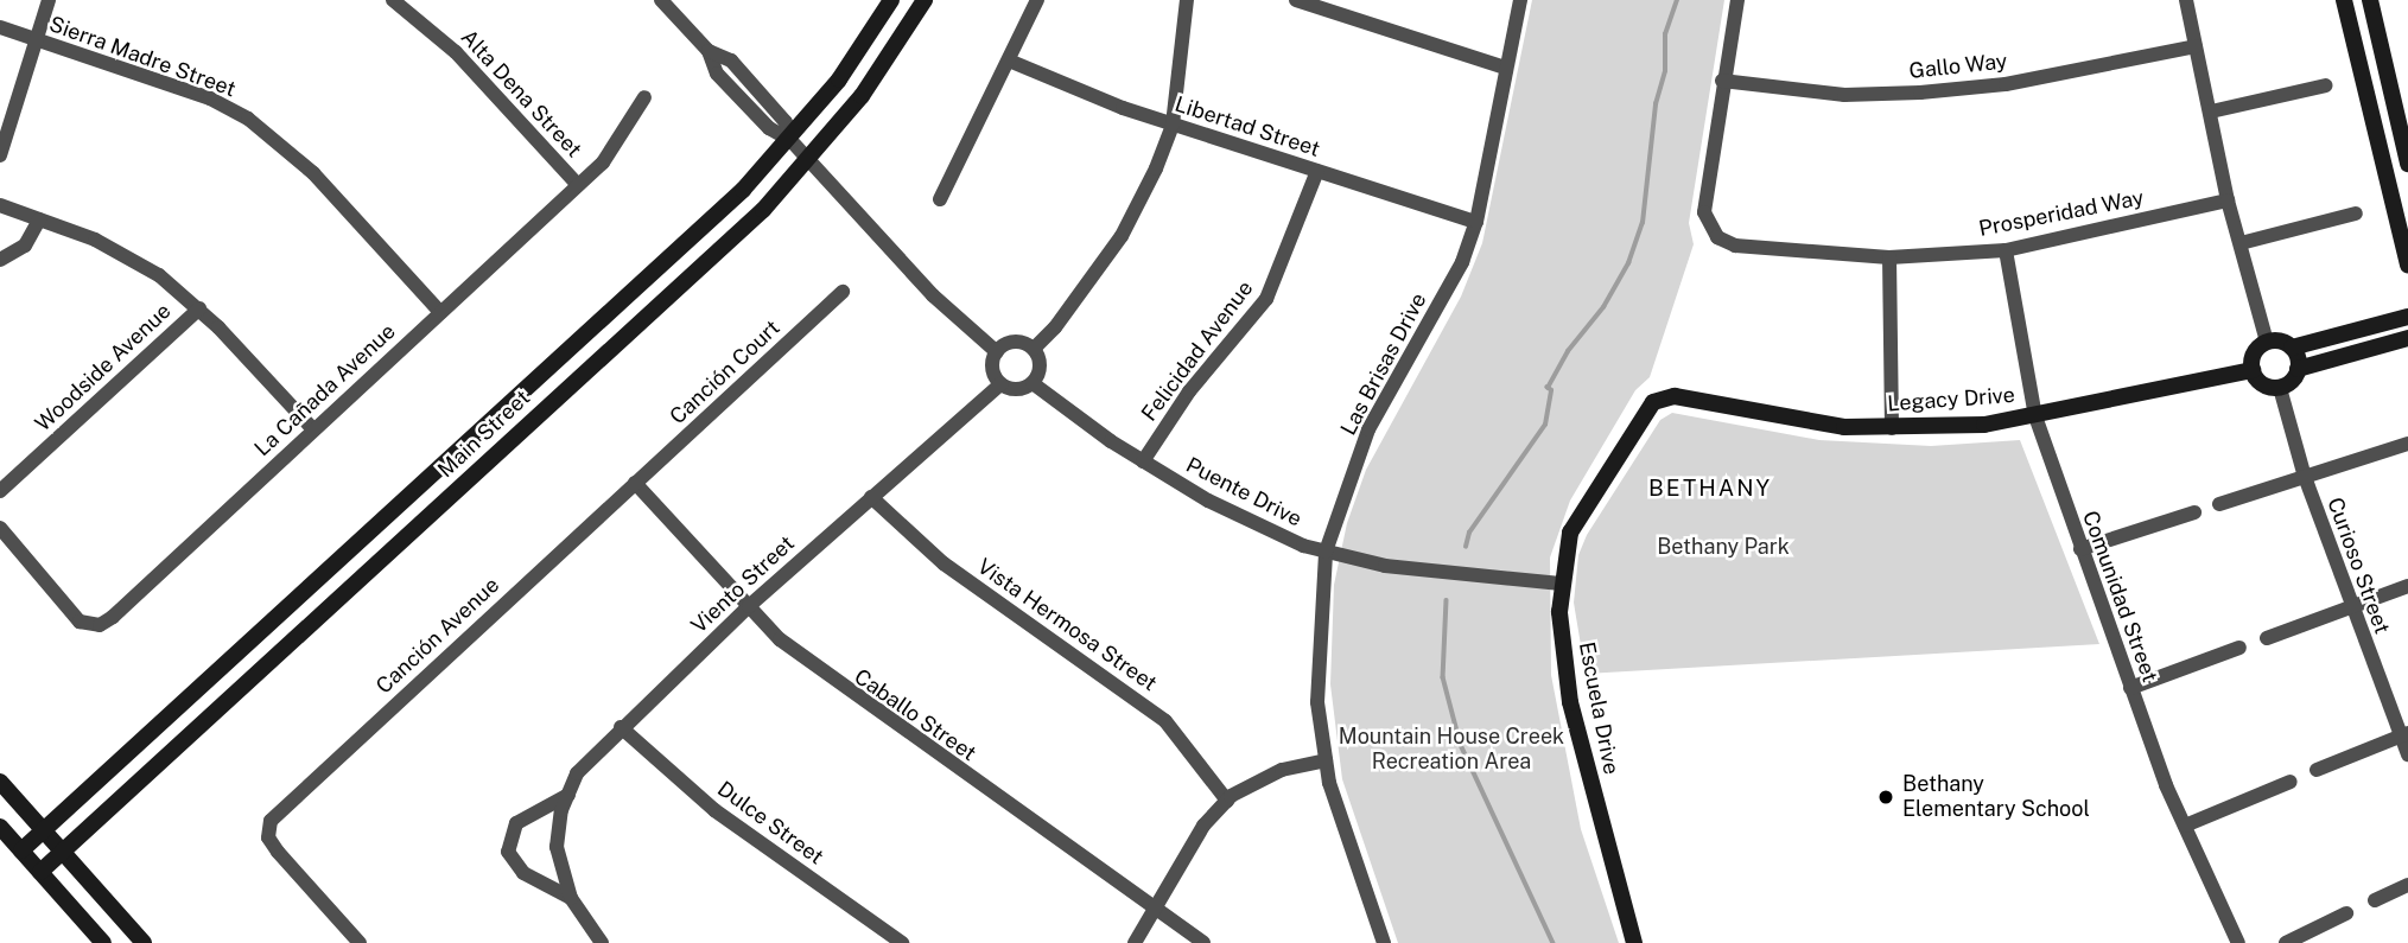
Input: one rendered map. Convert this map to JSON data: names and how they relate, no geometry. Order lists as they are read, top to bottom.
{
  "streets": {
    "street": [
      "Sierra Madre Street",
      "Gallo Way",
      "Alta Dena Street",
      "Libertad Street",
      "Prosperidad Way",
      "Felicidad Avenue",
      "Las Brisas Drive",
      "Woodside Avenue",
      "Canción Court",
      "La Cañada Avenue",
      "Legacy Drive",
      "Main Street",
      "Puente Drive",
      "Curioso Street",
      "Viento Street",
      "Comunidad Street",
      "Vista Hermosa Street",
      "Canción Avenue",
      "Escuela Drive",
      "Caballo Street",
      "Dulce Street"
    ]
  },
  "crossings": [
    ["Sierra Madre Street", "La Cañada Avenue"],
    ["Gallo Way", "Prosperidad Way"],
    ["Alta Dena Street", "La Cañada Avenue"],
    ["Libertad Street", "Felicidad Avenue"],
    ["Libertad Street", "Las Brisas Drive"],
    ["Prosperidad Way", "Comunidad Street"],
    ["Felicidad Avenue", "Puente Drive"],
    ["Las Brisas Drive", "Puente Drive"],
    ["Canción Court", "Canción Avenue"],
    ["Canción Court", "Caballo Street"],
    ["Legacy Drive", "Curioso Street"],
    ["Legacy Drive", "Comunidad Street"],
    ["Legacy Drive", "Escuela Drive"],
    ["Puente Drive", "Viento Street"],
    ["Puente Drive", "Escuela Drive"],
    ["Viento Street", "Vista Hermosa Street"],
    ["Viento Street", "Caballo Street"],
    ["Viento Street", "Dulce Street"],
    ["Canción Avenue", "Caballo Street"]
  ],
  "districts": ["BETHANY"],
  "parks": ["Bethany Park", "Mountain House Creek Recreation Area"],
  "places": ["Bethany Elementary School"]
}
